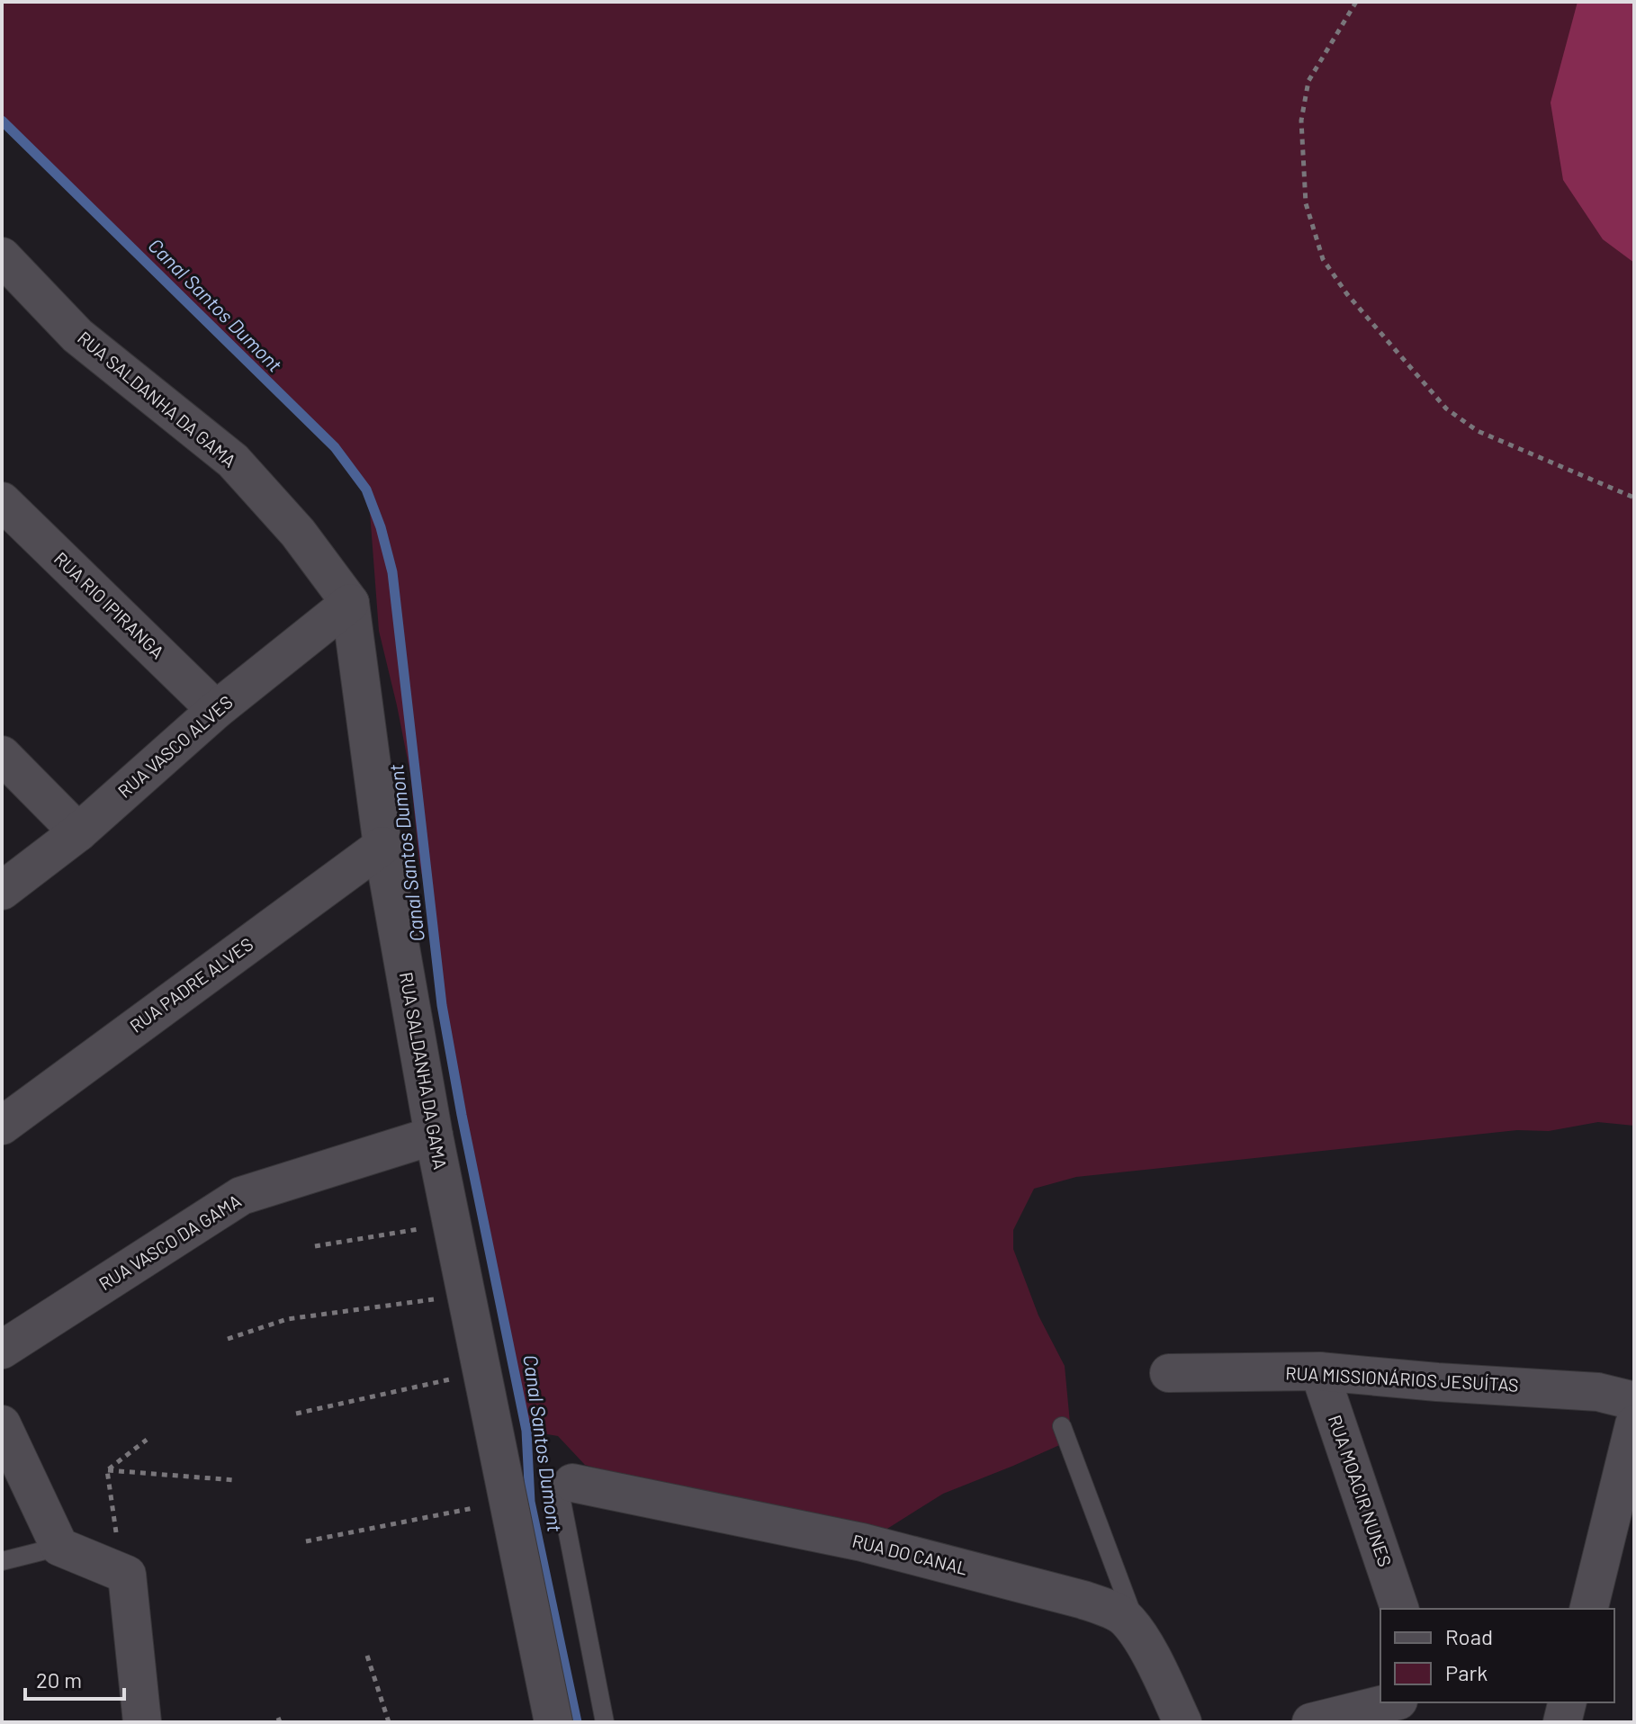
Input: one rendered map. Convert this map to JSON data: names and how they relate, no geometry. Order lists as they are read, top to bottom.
{
  "streets": {
    "street": [
      "RUA SALDANHA DA GAMA",
      "RUA RIO IPIRANGA",
      "RUA VASCO ALVES",
      "RUA PADRE ALVES",
      "RUA VASCO DA GAMA",
      "RUA MISSIONÁRIOS JESUÍTAS",
      "RUA MOACIR NUNES",
      "RUA DO CANAL"
    ]
  },
  "crossings": [
    ["RUA SALDANHA DA GAMA", "RUA VASCO ALVES"],
    ["RUA SALDANHA DA GAMA", "RUA PADRE ALVES"],
    ["RUA SALDANHA DA GAMA", "RUA VASCO DA GAMA"],
    ["RUA RIO IPIRANGA", "RUA VASCO ALVES"],
    ["RUA MISSIONÁRIOS JESUÍTAS", "RUA MOACIR NUNES"]
  ],
  "water": ["Canal Santos Dumont"],
  "legend": ["Road", "Park"],
  "scale_bar": "20 m"
}
